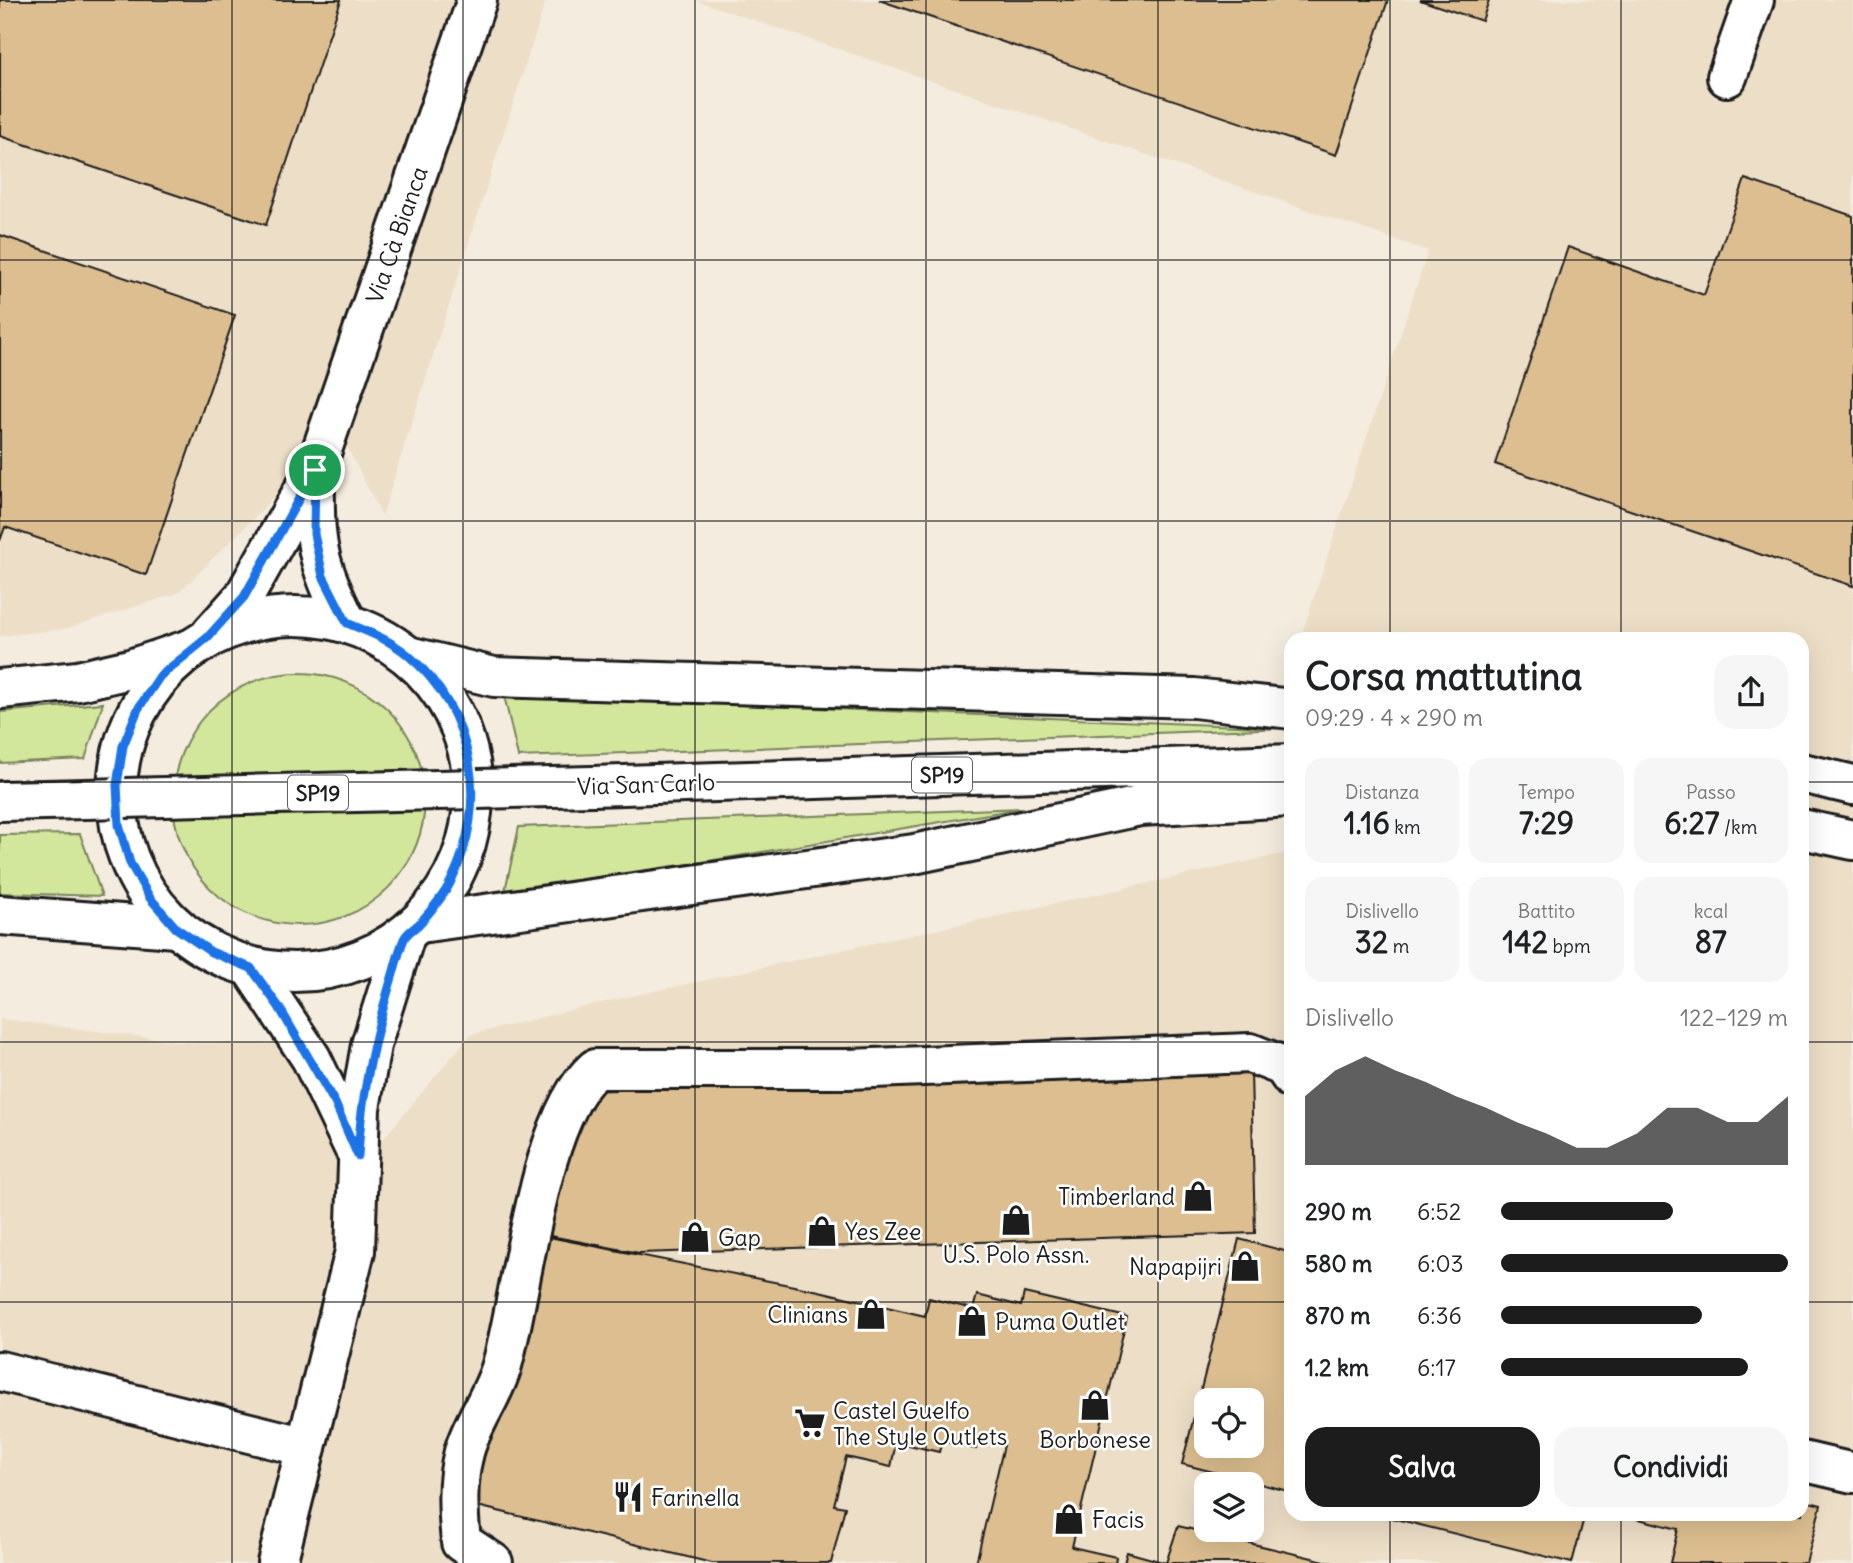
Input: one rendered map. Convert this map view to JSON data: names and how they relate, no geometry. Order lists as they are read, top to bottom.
{
  "streets": {
    "main road": ["Via Cà Bianca", "SP19", "Via San Carlo"]
  },
  "places": {
    "shop": [
      "Timberland",
      "U.S. Polo Assn.",
      "Yes Zee",
      "Gap",
      "Napapijri",
      "Clinians",
      "Puma Outlet",
      "Borbonese",
      "Facis"
    ],
    "supermarket": ["Castel Guelfo The Style Outlets"],
    "restaurant": ["Farinella"]
  },
  "page": {
    "heading": ["Corsa mattutina", "09:29 · 4 × 290 m"],
    "stats": [
      ["Distanza", "1.16 km"],
      ["Tempo", "7:29"],
      ["Passo", "6:27 /km"],
      ["Dislivello", "32 m"],
      ["Battito", "142 bpm"],
      ["kcal", "87"]
    ],
    "chart": ["Dislivello", "122–129 m"],
    "list": [
      {
        "name": "290 m",
        "note": "6:52"
      },
      {
        "name": "580 m",
        "note": "6:03"
      },
      {
        "name": "870 m",
        "note": "6:36"
      },
      {
        "name": "1.2 km",
        "note": "6:17"
      }
    ],
    "buttons": ["Salva", "Condividi"]
  }
}
